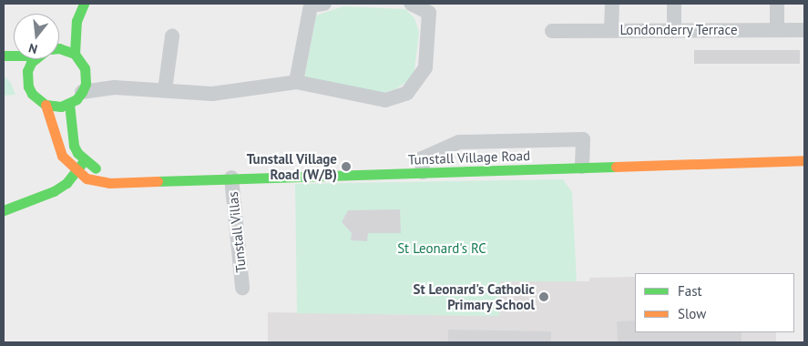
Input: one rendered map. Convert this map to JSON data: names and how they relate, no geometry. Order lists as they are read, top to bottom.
{
  "streets": {
    "street": ["Londonderry Terrace", "Tunstall Village Road", "Tunstall Villas"]
  },
  "crossings": [
    ["Tunstall Village Road", "Tunstall Villas"]
  ],
  "parks": ["St Leonard's RC"],
  "places": ["Tunstall Village Road (W/B)", "St Leonard's Catholic Primary School"],
  "legend": ["Fast", "Slow"],
  "north": "bottom"
}
